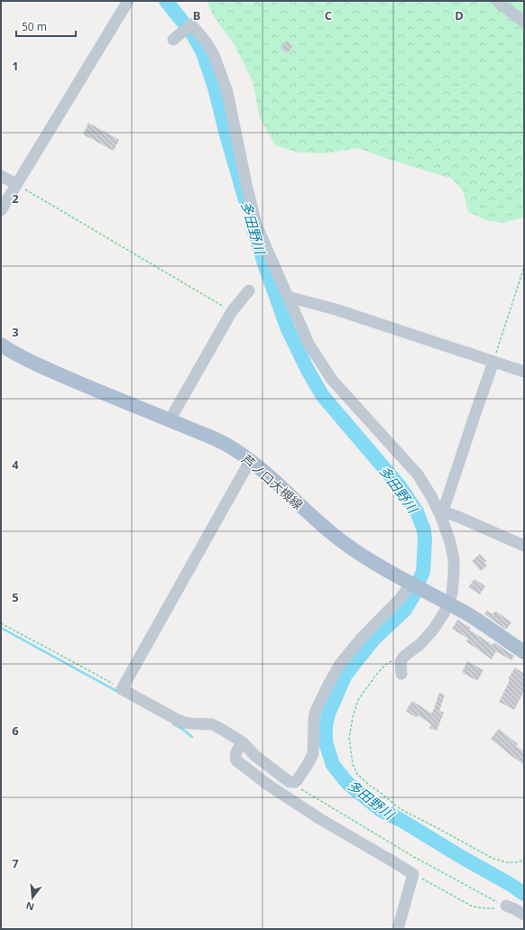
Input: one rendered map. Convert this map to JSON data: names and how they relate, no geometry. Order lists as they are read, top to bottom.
{
  "streets": {
    "main road": ["芦ノ口大槻線"]
  },
  "water": ["多田野川"],
  "scale_bar": "50 m",
  "north": "bottom",
  "grid": {
    "columns": ["B", "C", "D"],
    "rows": [
      "1",
      "2",
      "3",
      "4",
      "5",
      "6",
      "7"
    ]
  }
}
